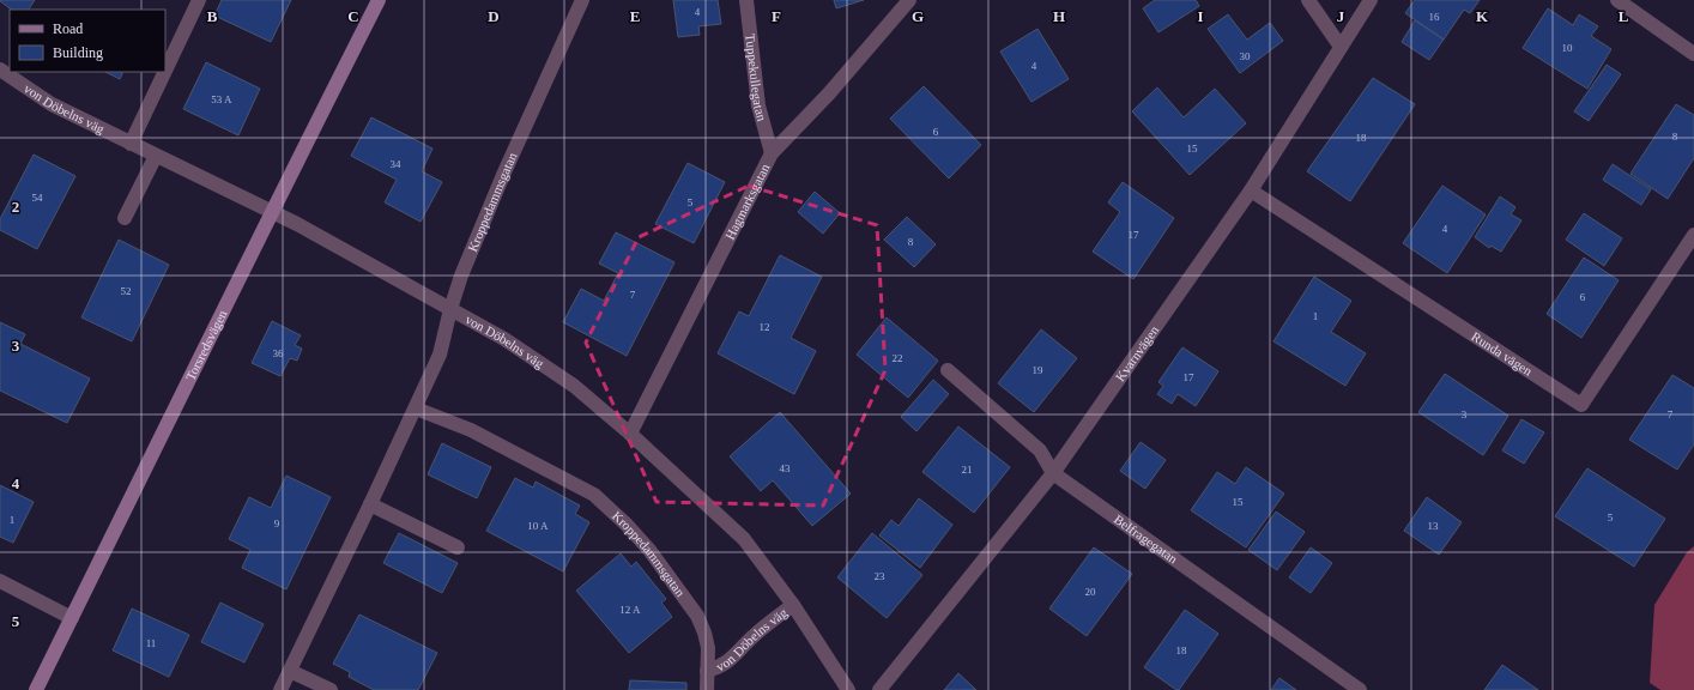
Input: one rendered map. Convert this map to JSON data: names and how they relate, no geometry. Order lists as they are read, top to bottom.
{
  "streets": {
    "street": [
      "Tuppekullegatan",
      "von Döbelns väg",
      "Kroppedammsgatan",
      "Hagmarksgatan",
      "Torsredsvägen",
      "Kvarnvägen",
      "Runda vägen",
      "Belfragegatan"
    ]
  },
  "crossings": [
    ["Tuppekullegatan", "Hagmarksgatan"],
    ["von Döbelns väg", "Kroppedammsgatan"],
    ["von Döbelns väg", "Hagmarksgatan"],
    ["von Döbelns väg", "Torsredsvägen"],
    ["Kvarnvägen", "Runda vägen"],
    ["Kvarnvägen", "Belfragegatan"]
  ],
  "house_numbers": [
    "4",
    "16",
    "10",
    "30",
    "4",
    "53 A",
    "6",
    "8",
    "18",
    "15",
    "34",
    "54",
    "5",
    "4",
    "17",
    "8",
    "52",
    "7",
    "6",
    "1",
    "12",
    "36",
    "22",
    "19",
    "17",
    "3",
    "7",
    "43",
    "21",
    "15",
    "5",
    "1",
    "9",
    "10 A",
    "13",
    "23",
    "20",
    "12 A",
    "11",
    "18"
  ],
  "legend": ["Road", "Building"],
  "grid": {
    "columns": [
      "B",
      "C",
      "D",
      "E",
      "F",
      "G",
      "H",
      "I",
      "J",
      "K",
      "L"
    ],
    "rows": [
      "2",
      "3",
      "4",
      "5"
    ]
  }
}
